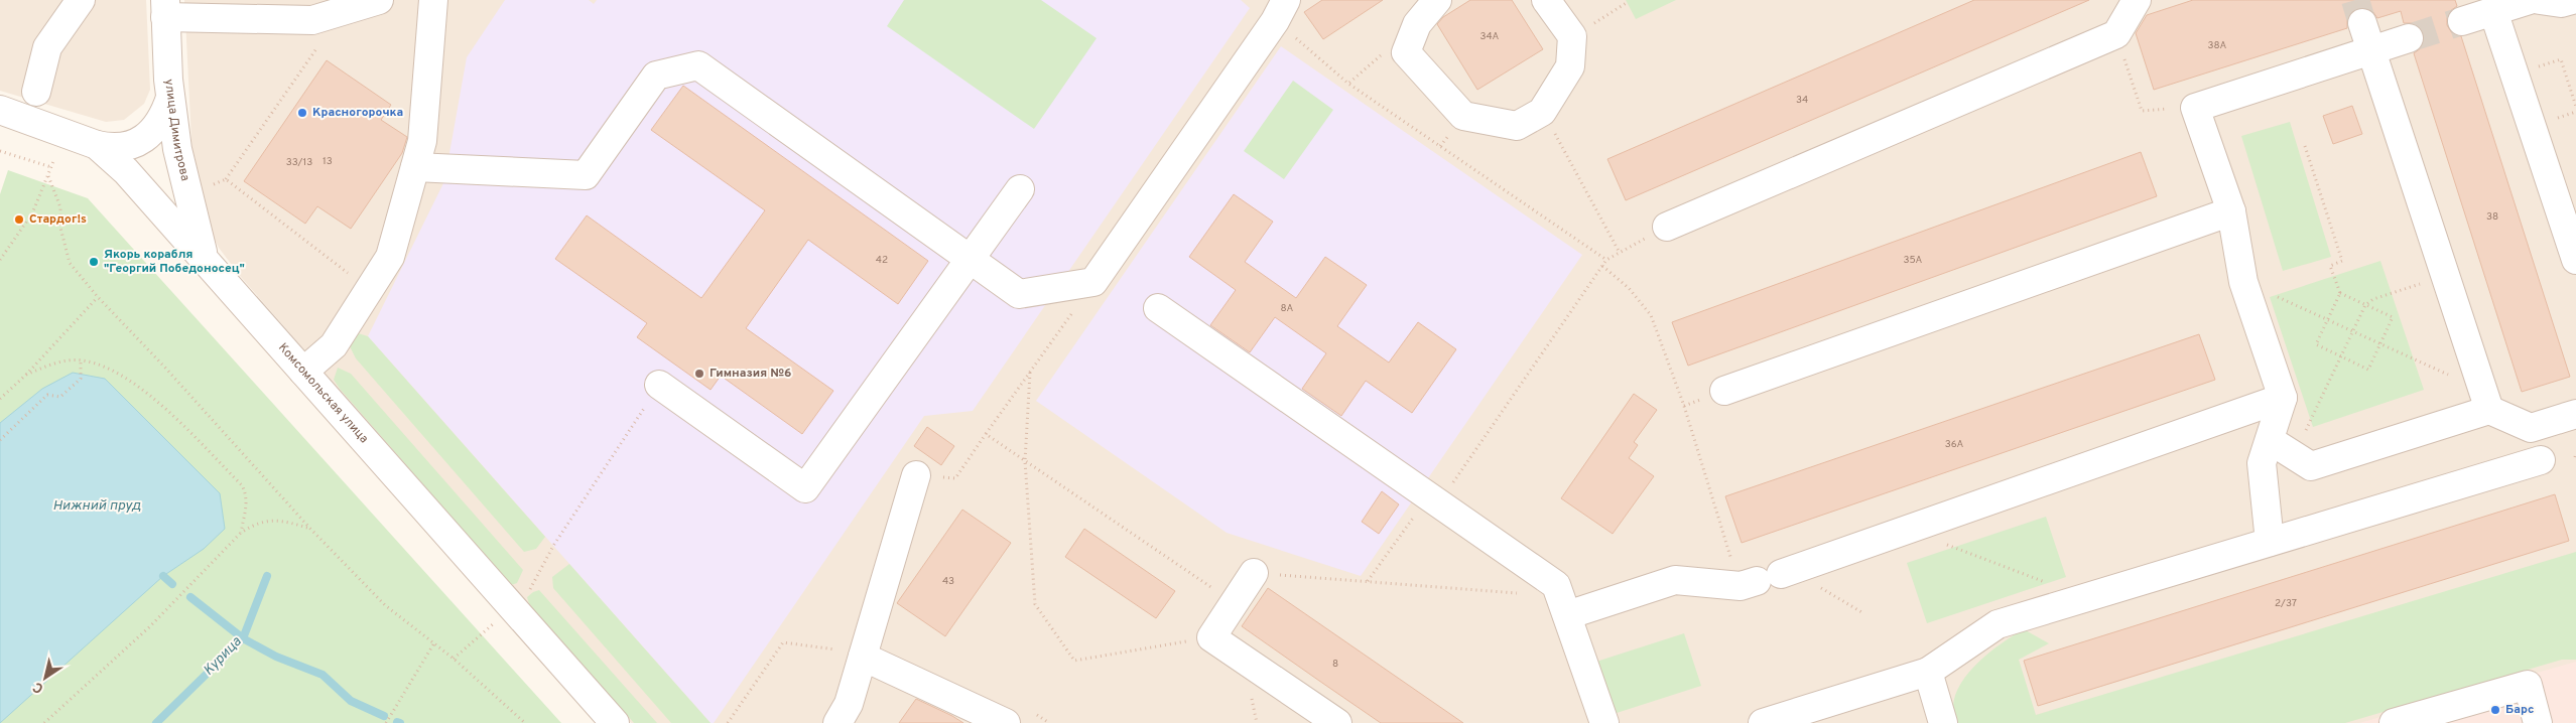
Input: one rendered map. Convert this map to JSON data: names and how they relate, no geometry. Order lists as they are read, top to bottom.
{
  "streets": {
    "street": ["улица Димитрова", "Комсомольская улица"]
  },
  "crossings": [
    ["улица Димитрова", "Комсомольская улица"]
  ],
  "water": ["Нижний пруд", "Курица"],
  "places": [
    "Красногорочка",
    "Стардог!s",
    "Якорь корабля \"Георгий Победоносец\"",
    "Гимназия №6",
    "Барс"
  ],
  "house_numbers": [
    "34А",
    "38А",
    "34",
    "13",
    "33/13",
    "38",
    "42",
    "35А",
    "8А",
    "36А",
    "43",
    "2/37",
    "8"
  ],
  "north": "bottom left"
}
